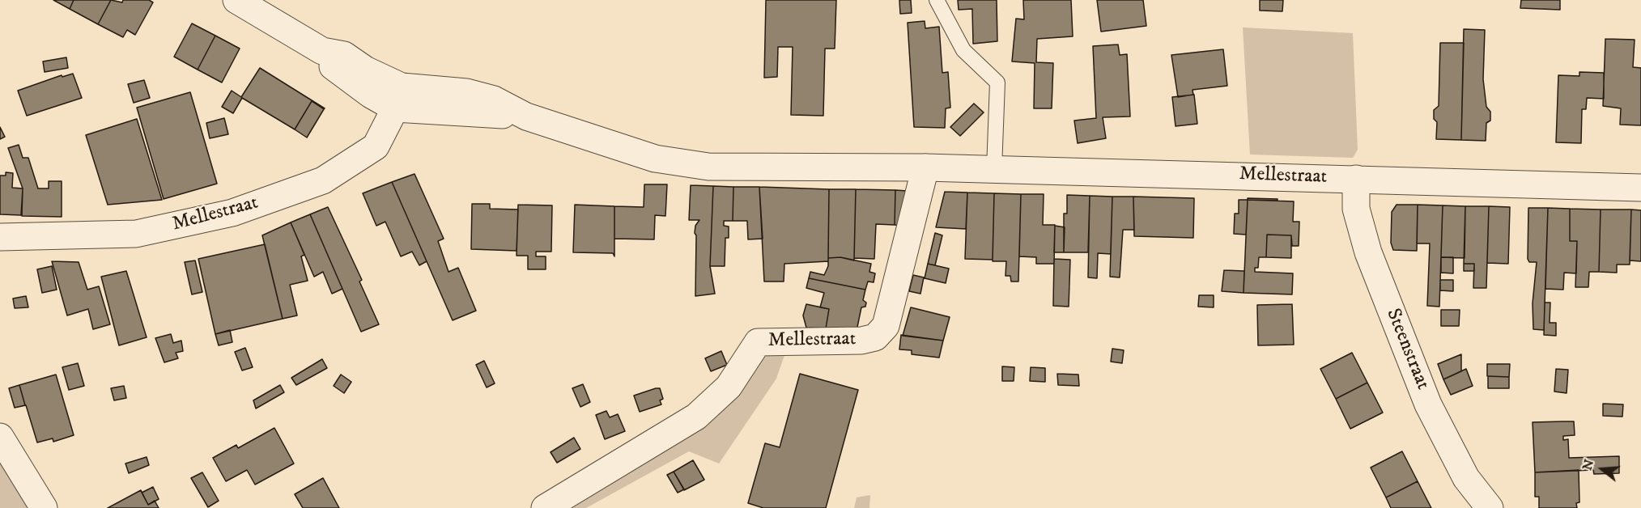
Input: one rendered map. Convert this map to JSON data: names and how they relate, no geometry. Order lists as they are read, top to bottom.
{
  "streets": {
    "street": ["Mellestraat", "Steenstraat"]
  },
  "crossings": [
    ["Mellestraat", "Steenstraat"]
  ],
  "north": "left"
}
